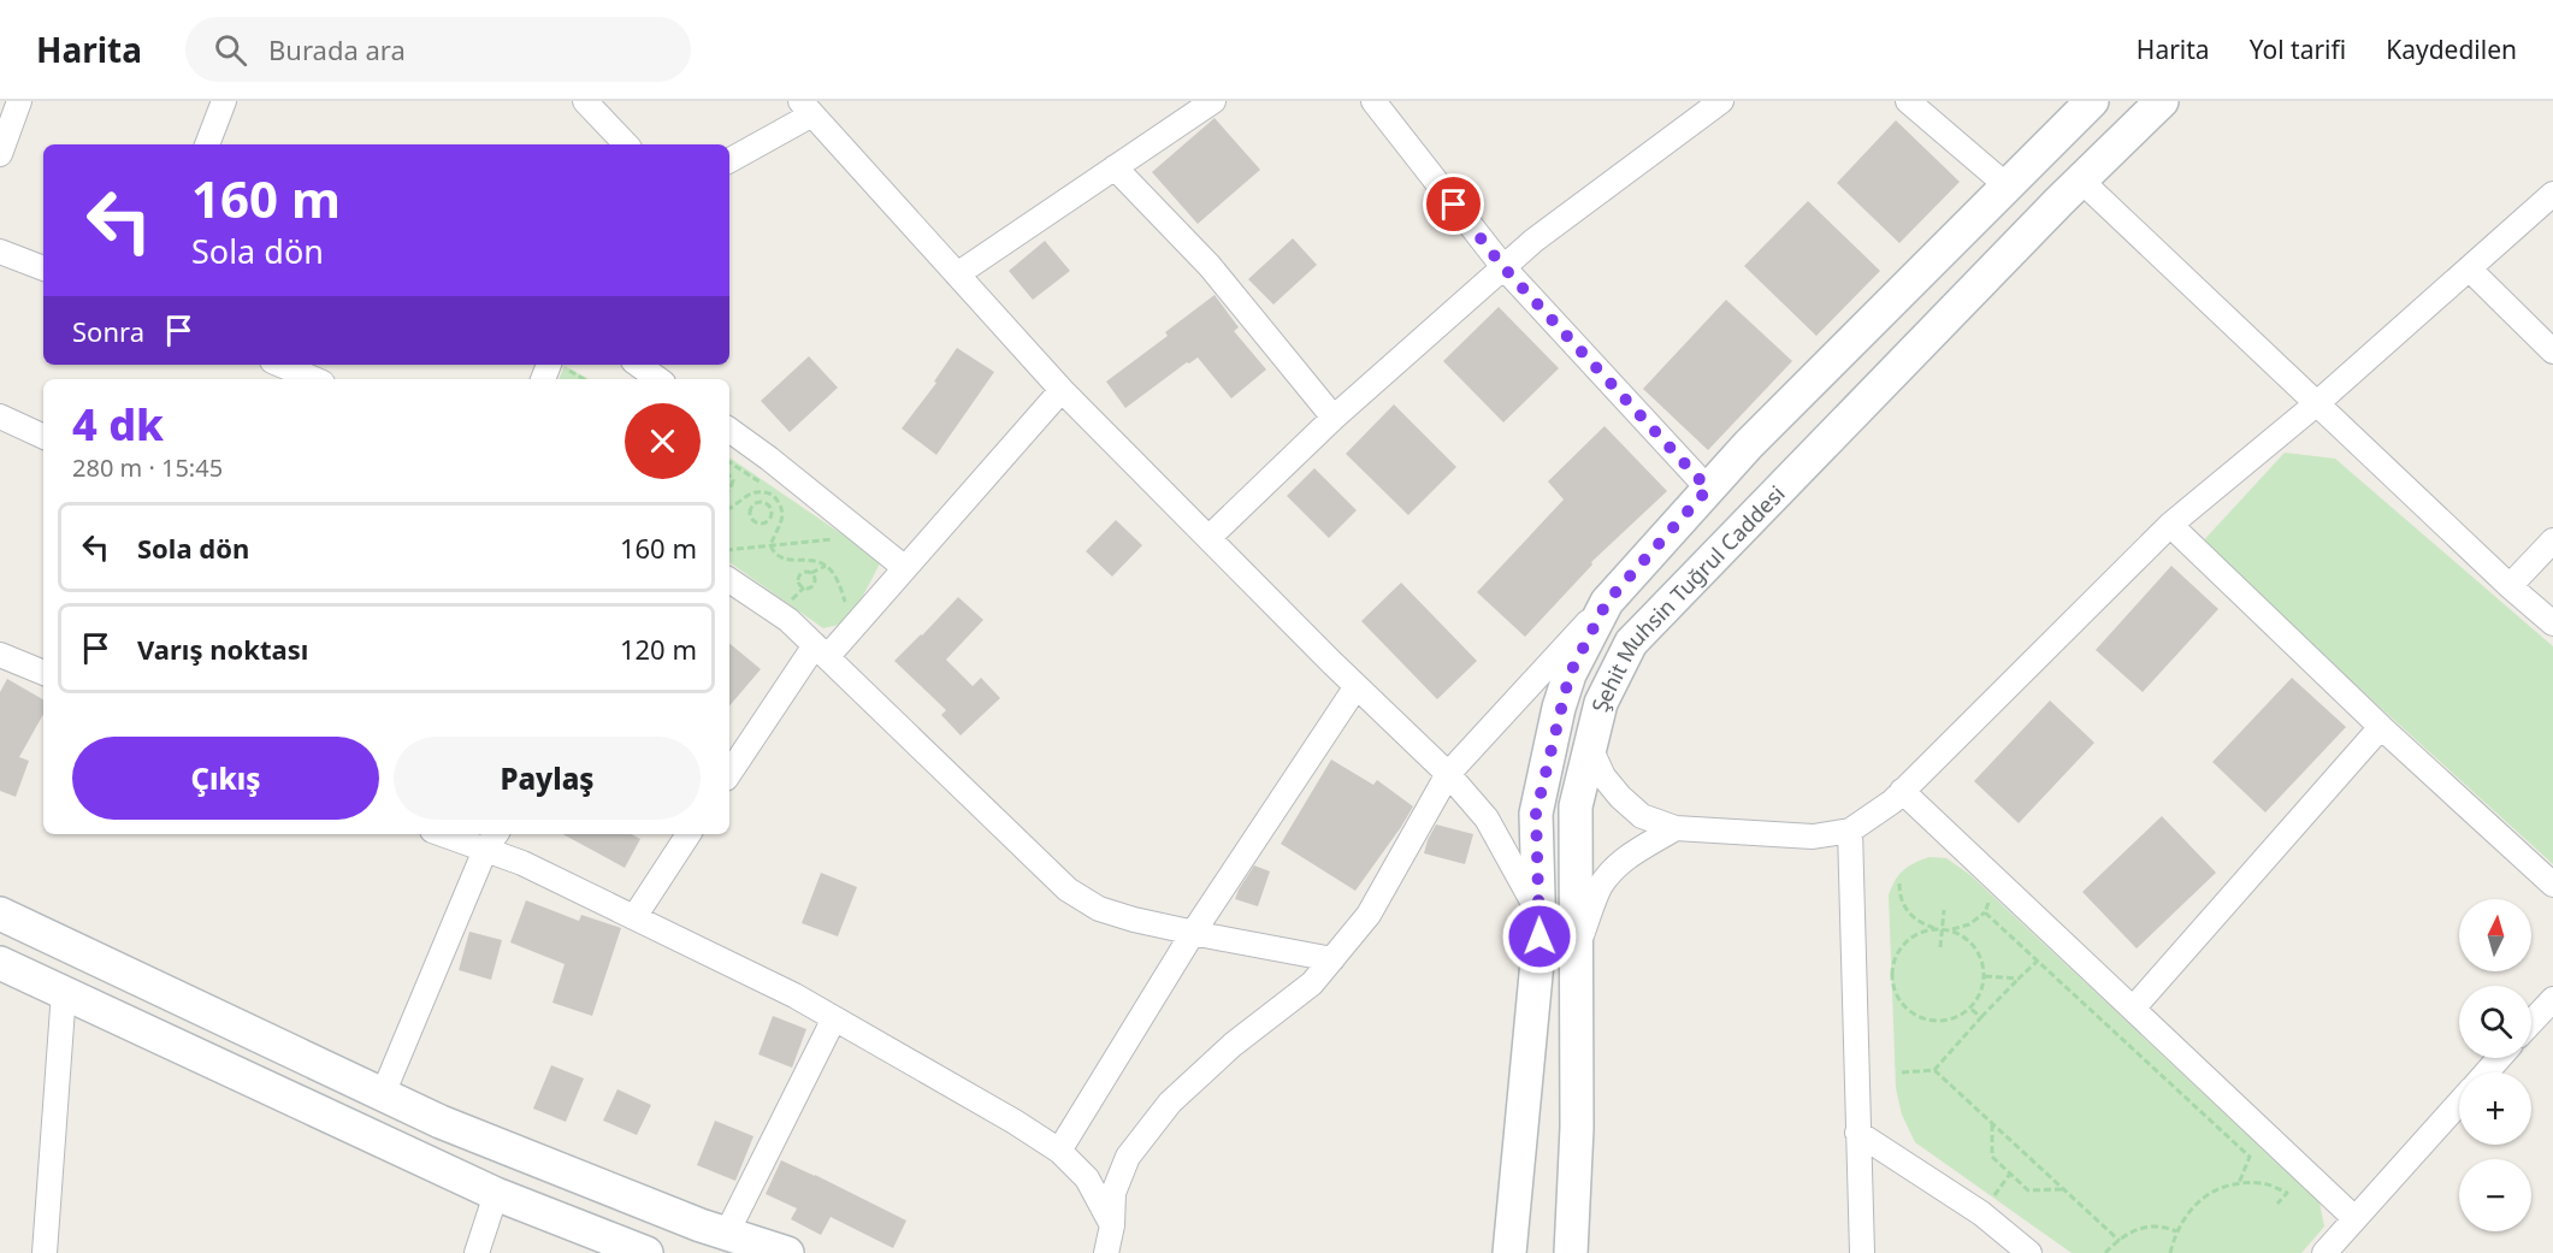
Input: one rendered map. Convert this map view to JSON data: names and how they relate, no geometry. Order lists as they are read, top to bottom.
{
  "streets": {
    "main road": ["Şehit Muhsin Tuğrul Caddesi"]
  },
  "north": "top",
  "page": {
    "header": "Harita",
    "search": "Burada ara",
    "nav": ["Harita", "Yol tarifi", "Kaydedilen"],
    "turn": ["160 m", "Sola dön"],
    "then": "Sonra",
    "heading": ["4 dk", "280 m · 15:45"],
    "list": [
      {
        "name": "Sola dön",
        "value": "160 m"
      },
      {
        "name": "Varış noktası",
        "value": "120 m"
      }
    ],
    "buttons": ["Çıkış", "Paylaş"],
    "map_buttons": ["+", "−"]
  }
}
